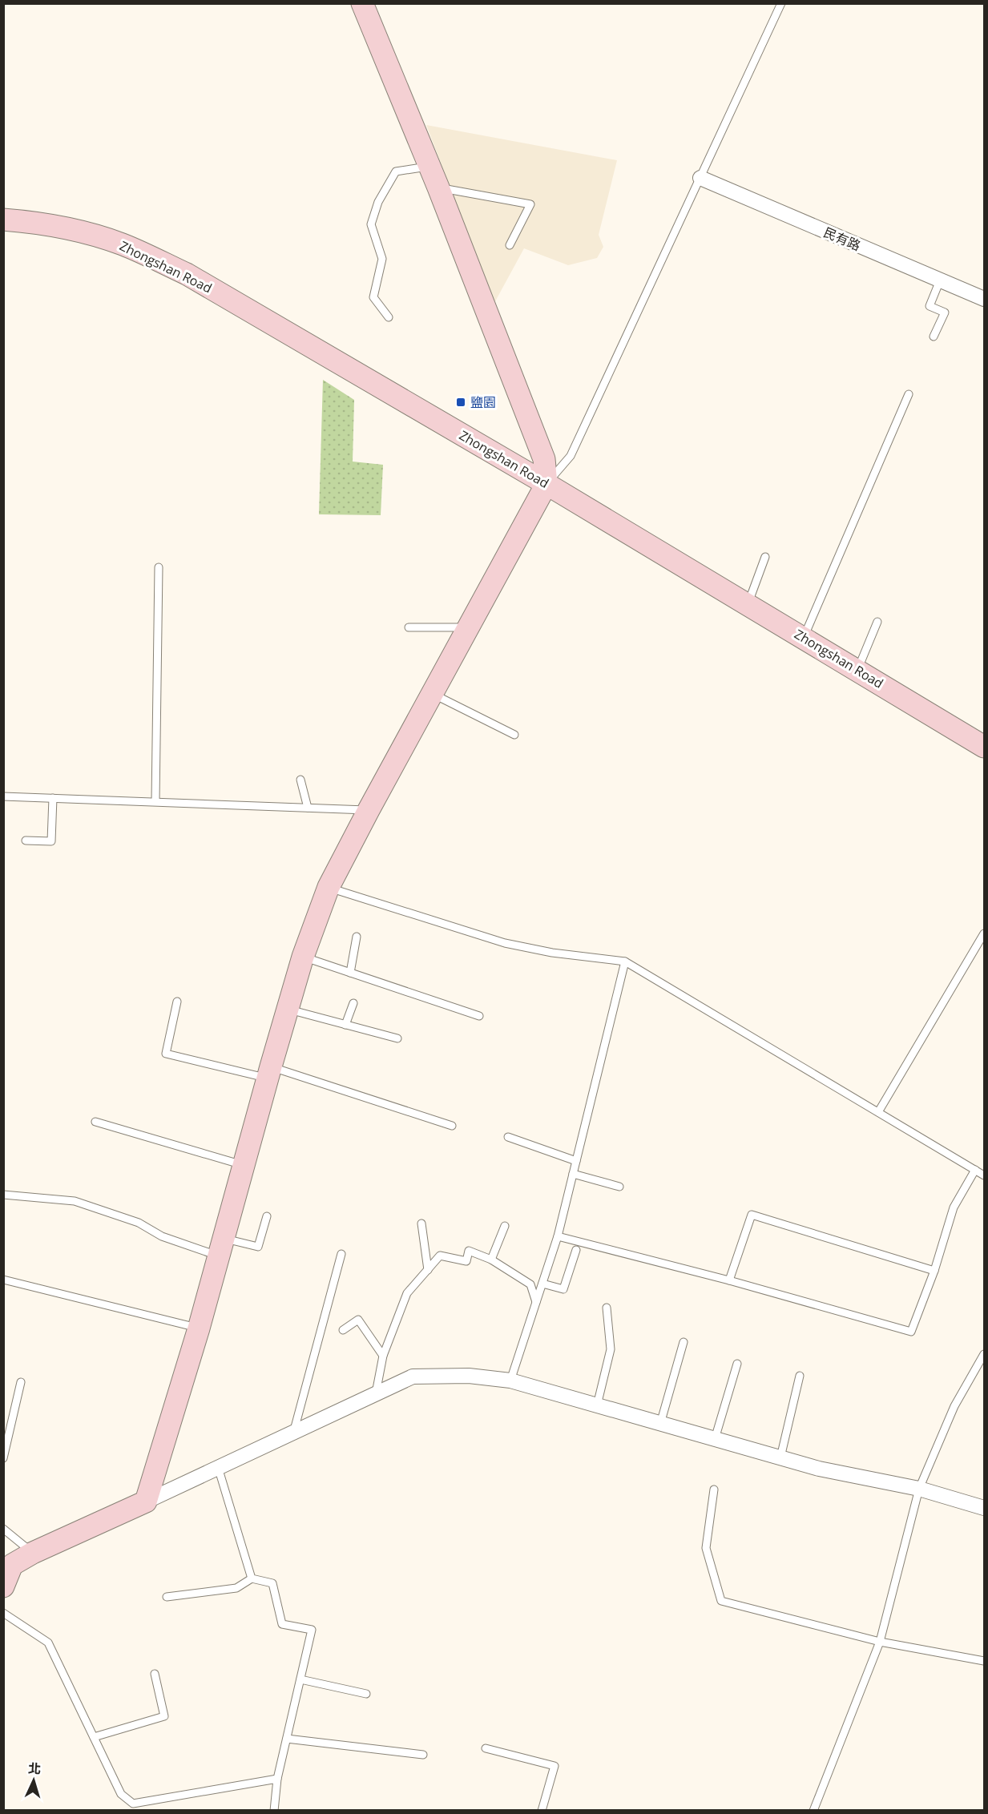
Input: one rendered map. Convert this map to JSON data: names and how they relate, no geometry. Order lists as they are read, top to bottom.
{
  "streets": {
    "street": ["民有路", "Zhongshan Road"]
  },
  "places": {
    "transit": ["鹽園"]
  },
  "north": "top"
}
